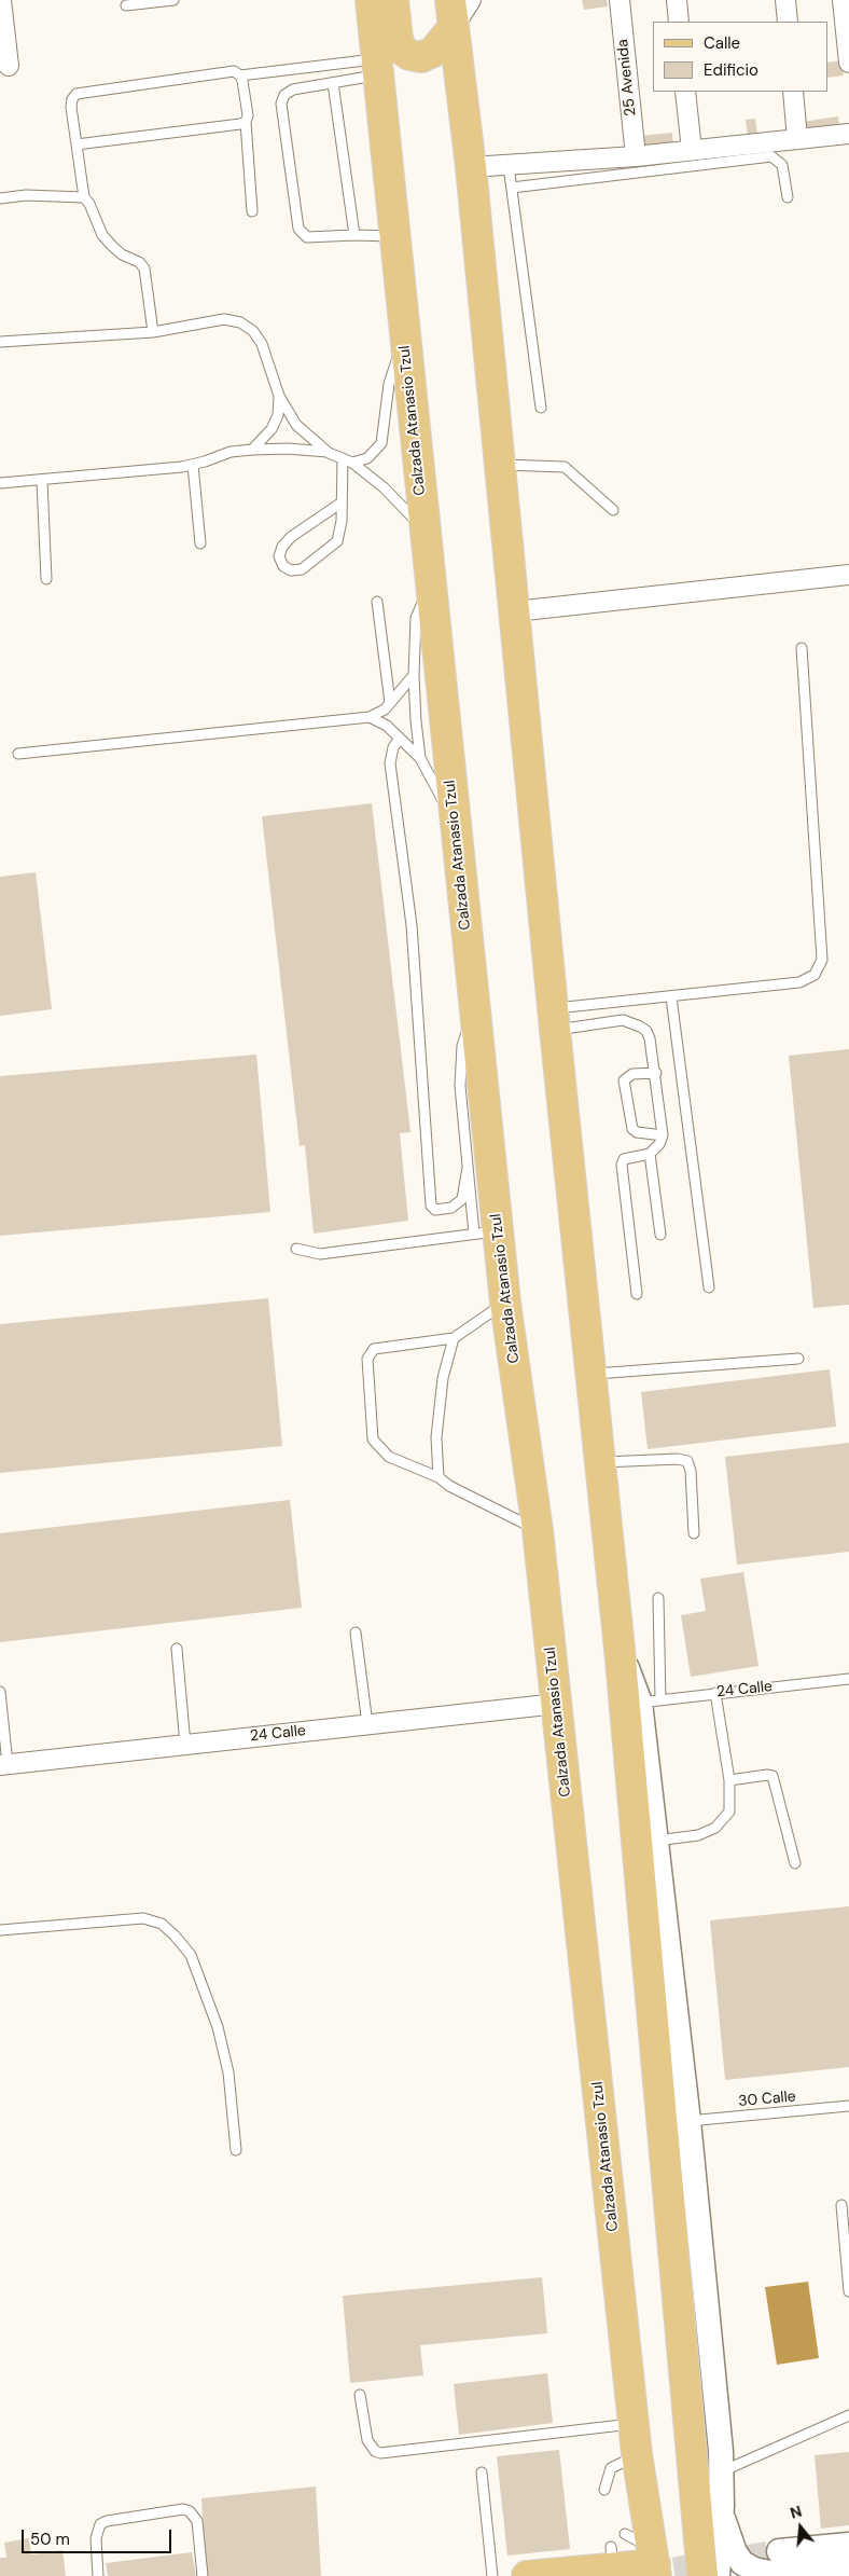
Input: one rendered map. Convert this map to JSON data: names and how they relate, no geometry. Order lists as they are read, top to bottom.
{
  "streets": {
    "main road": ["Calzada Atanasio Tzul"],
    "street": ["25 Avenida", "24 Calle"],
    "lane": ["30 Calle"]
  },
  "crossings": [
    ["Calzada Atanasio Tzul", "24 Calle"]
  ],
  "legend": ["Calle", "Edificio"],
  "scale_bar": "50 m",
  "north": "top"
}
